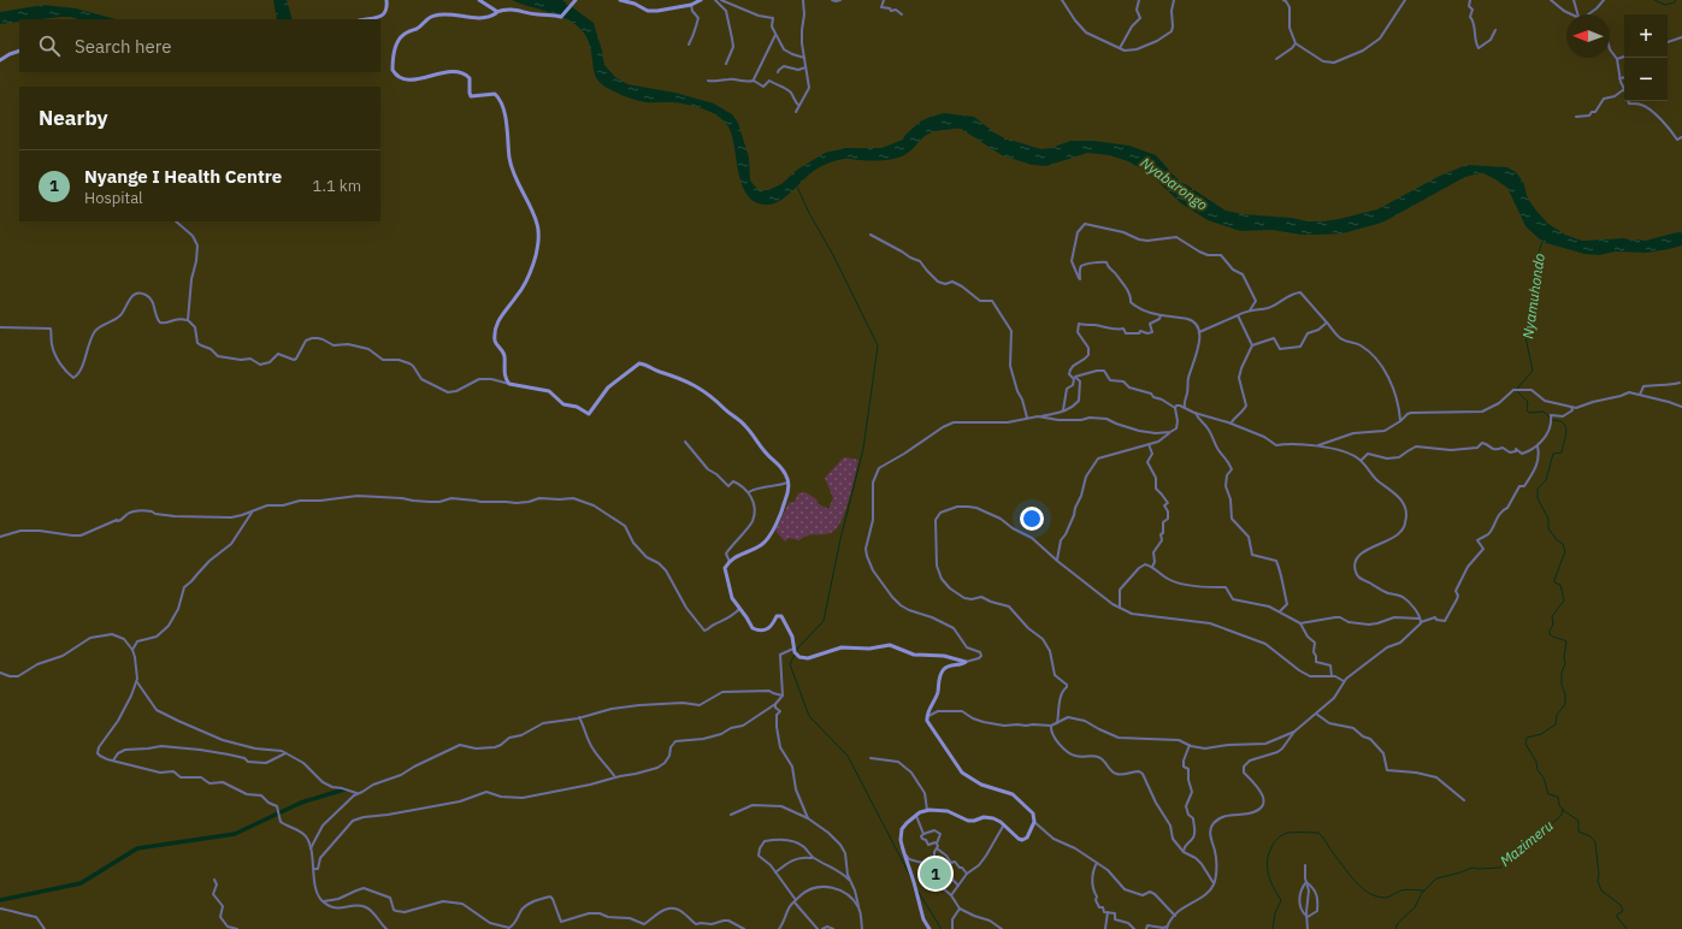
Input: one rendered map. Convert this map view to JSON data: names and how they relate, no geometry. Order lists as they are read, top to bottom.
{
  "water": ["Nyabarongo", "Nyamuhondo", "Mazimeru"],
  "north": "left",
  "page": {
    "map_buttons": ["+", "−"],
    "search": "Search here",
    "heading": "Nearby",
    "list": [
      {
        "mark": "1",
        "name": "Nyange I Health Centre",
        "note": "Hospital",
        "value": "1.1 km"
      }
    ],
    "pins": "1"
  }
}
